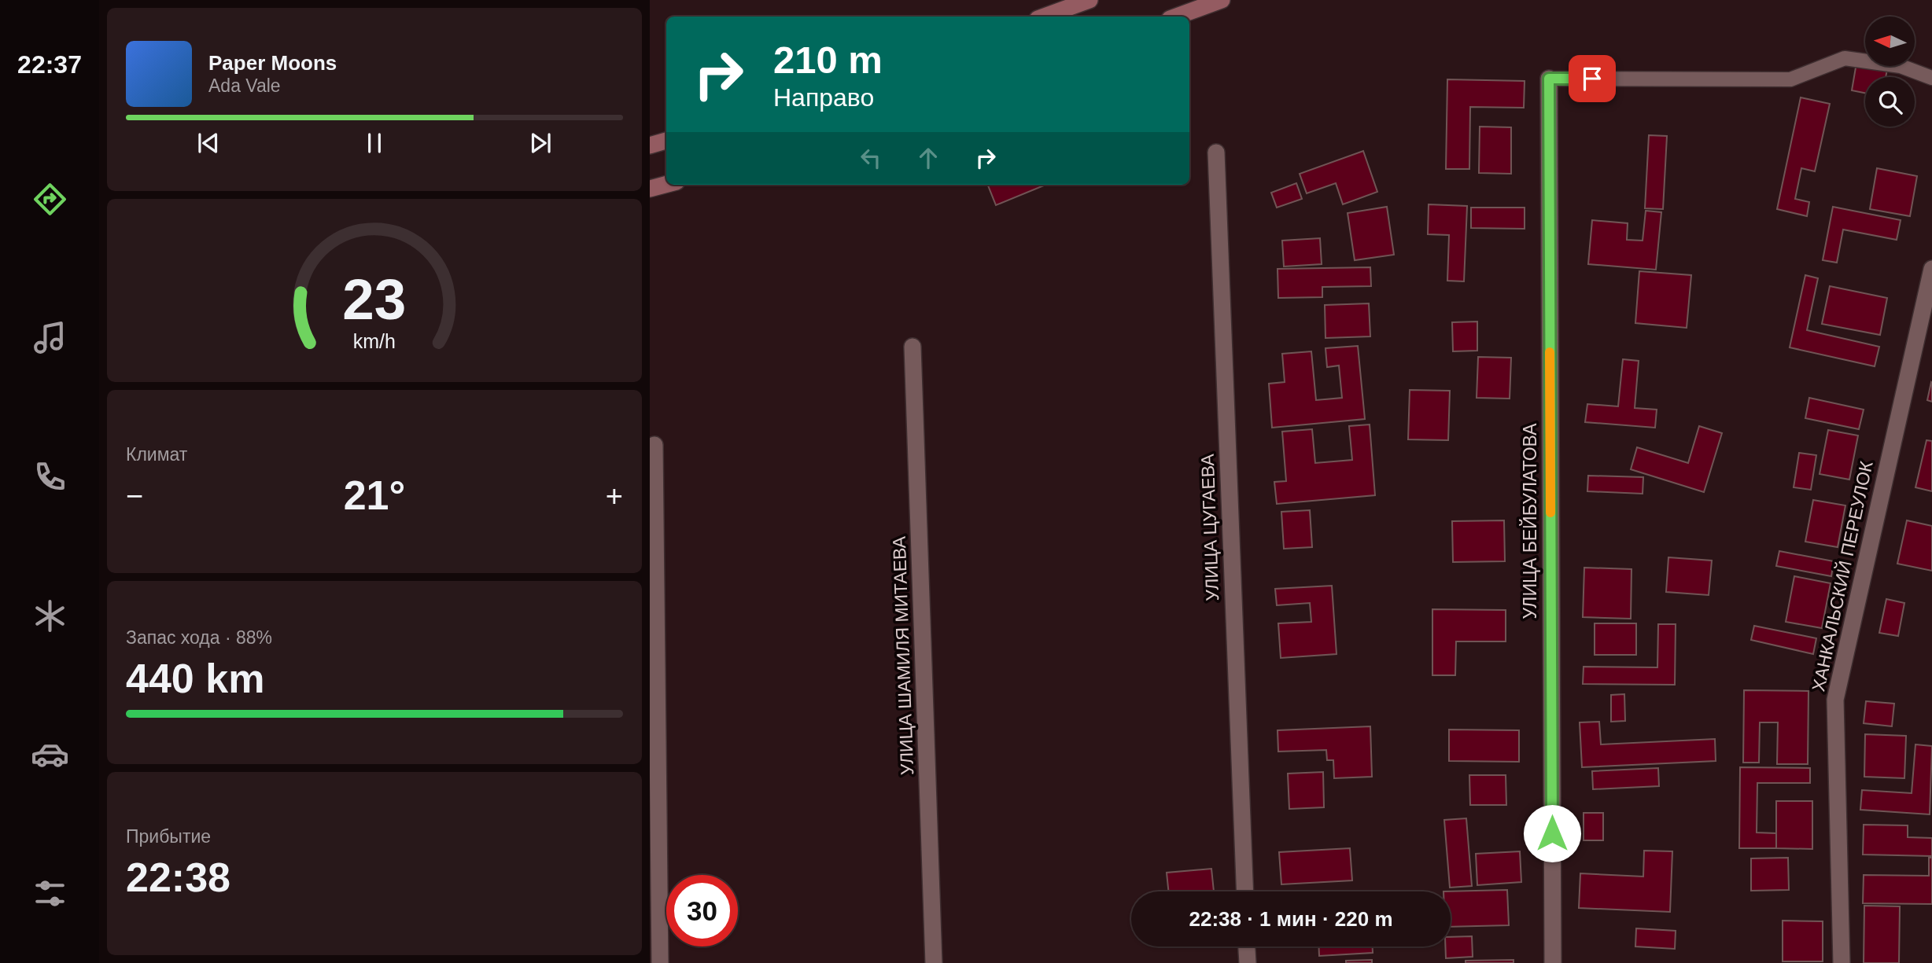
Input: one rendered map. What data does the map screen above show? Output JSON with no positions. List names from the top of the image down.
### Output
{
  "streets": {
    "street": [
      "УЛИЦА БЕЙБУЛАТОВА",
      "УЛИЦА ЦУГАЕВА",
      "ХАНКАЛЬСКИЙ ПЕРЕУЛОК",
      "УЛИЦА ШАМИЛЯ МИТАЕВА"
    ]
  },
  "north": "left",
  "page": {
    "tabs": "22:37",
    "turn": ["210 m", "Направо"],
    "song": ["Paper Moons", "Ada Vale"],
    "tile": [
      "Климат",
      ["Запас хода · 88%", "440 km"],
      ["Прибытие", "22:38"]
    ],
    "heat": ["−", "21°", "+"],
    "limit": "30",
    "trip": "22:38 · 1 мин · 220 m",
    "gauge": ["23", "km/h"]
  }
}
